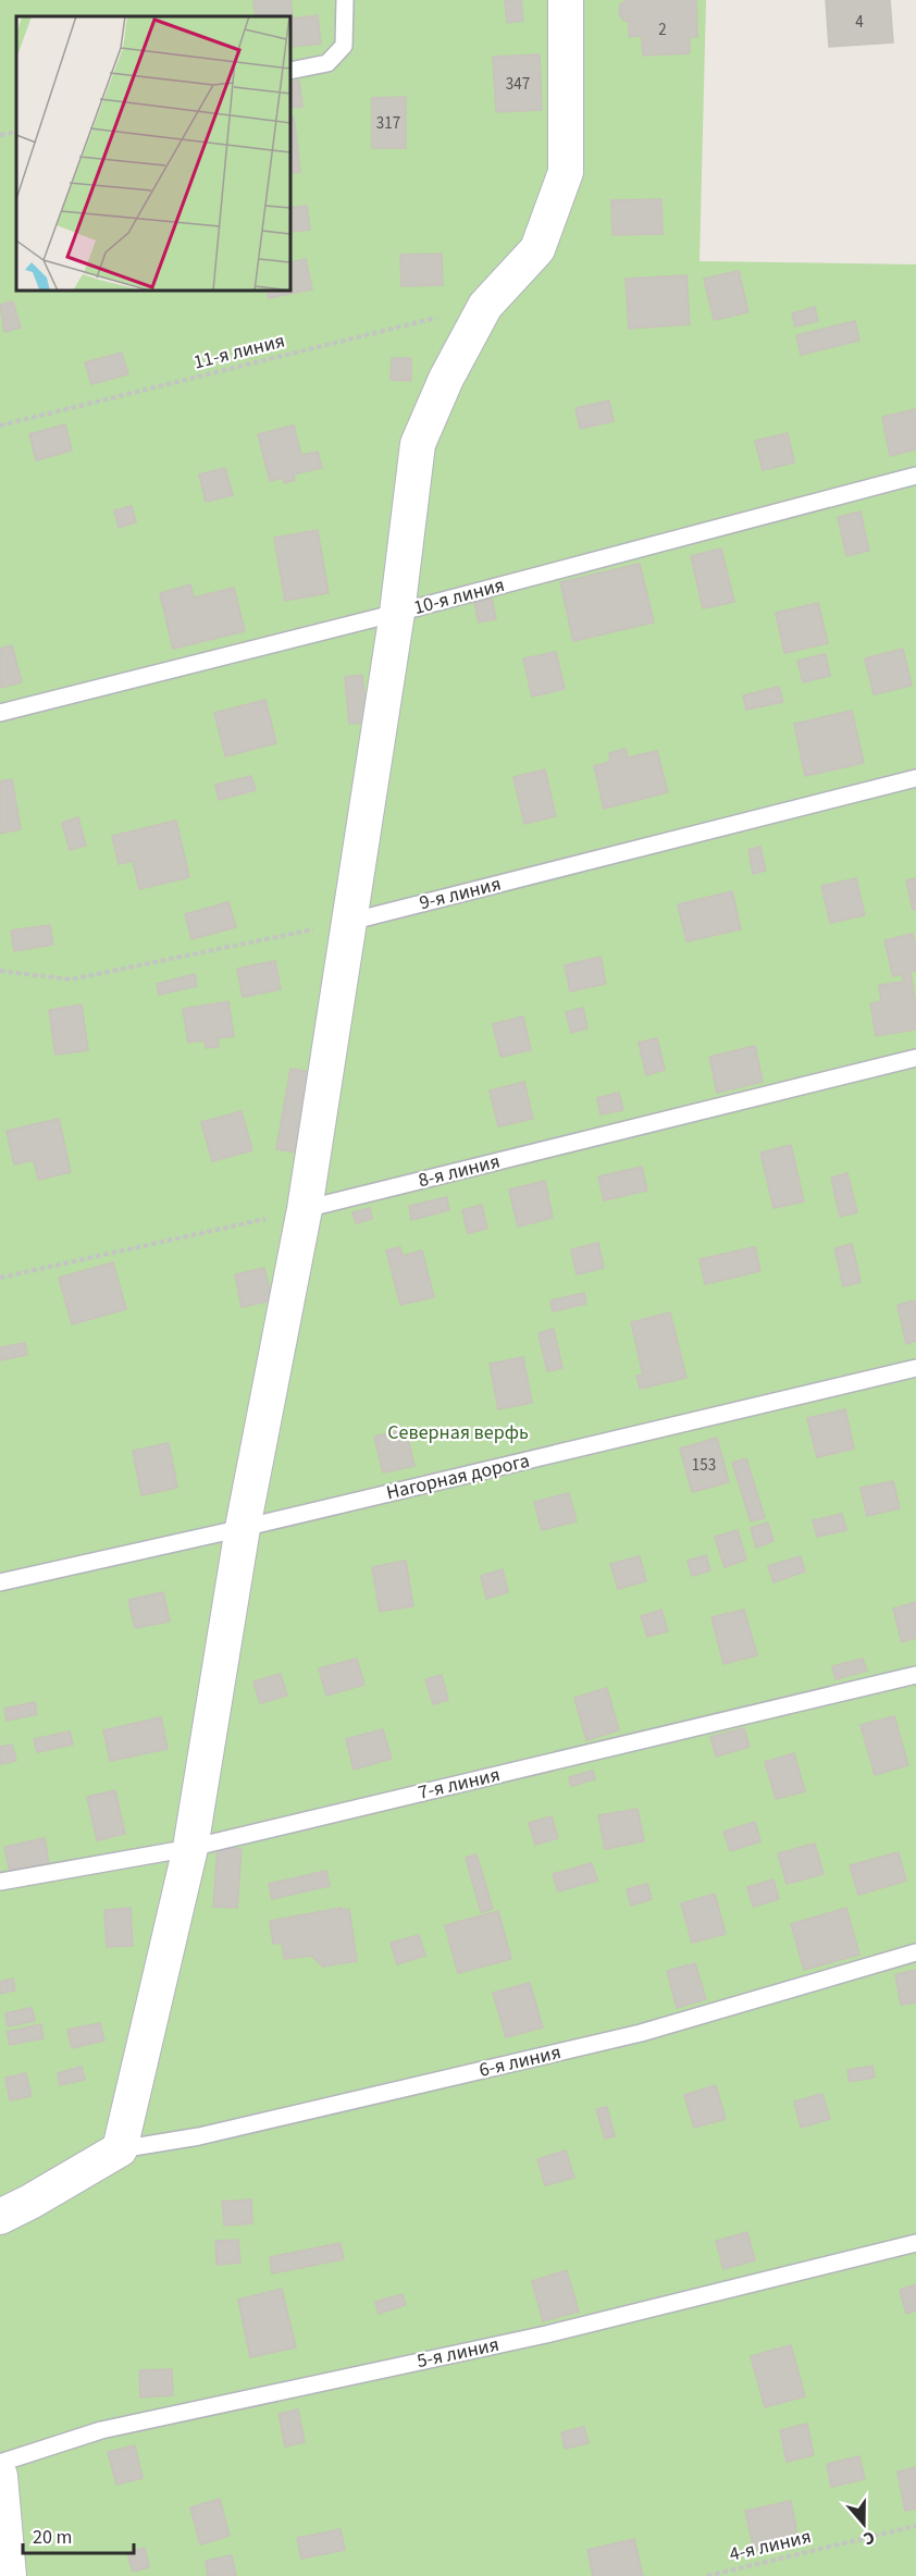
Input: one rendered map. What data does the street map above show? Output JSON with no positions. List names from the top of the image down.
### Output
{
  "streets": {
    "lane": [
      "10-я линия",
      "9-я линия",
      "8-я линия",
      "Нагорная дорога",
      "7-я линия",
      "6-я линия",
      "5-я линия"
    ],
    "path": ["11-я линия", "4-я линия"]
  },
  "parks": ["Северная верфь"],
  "house_numbers": [
    "4",
    "2",
    "347",
    "317",
    "153"
  ],
  "scale_bar": "20 m",
  "north": "bottom"
}
